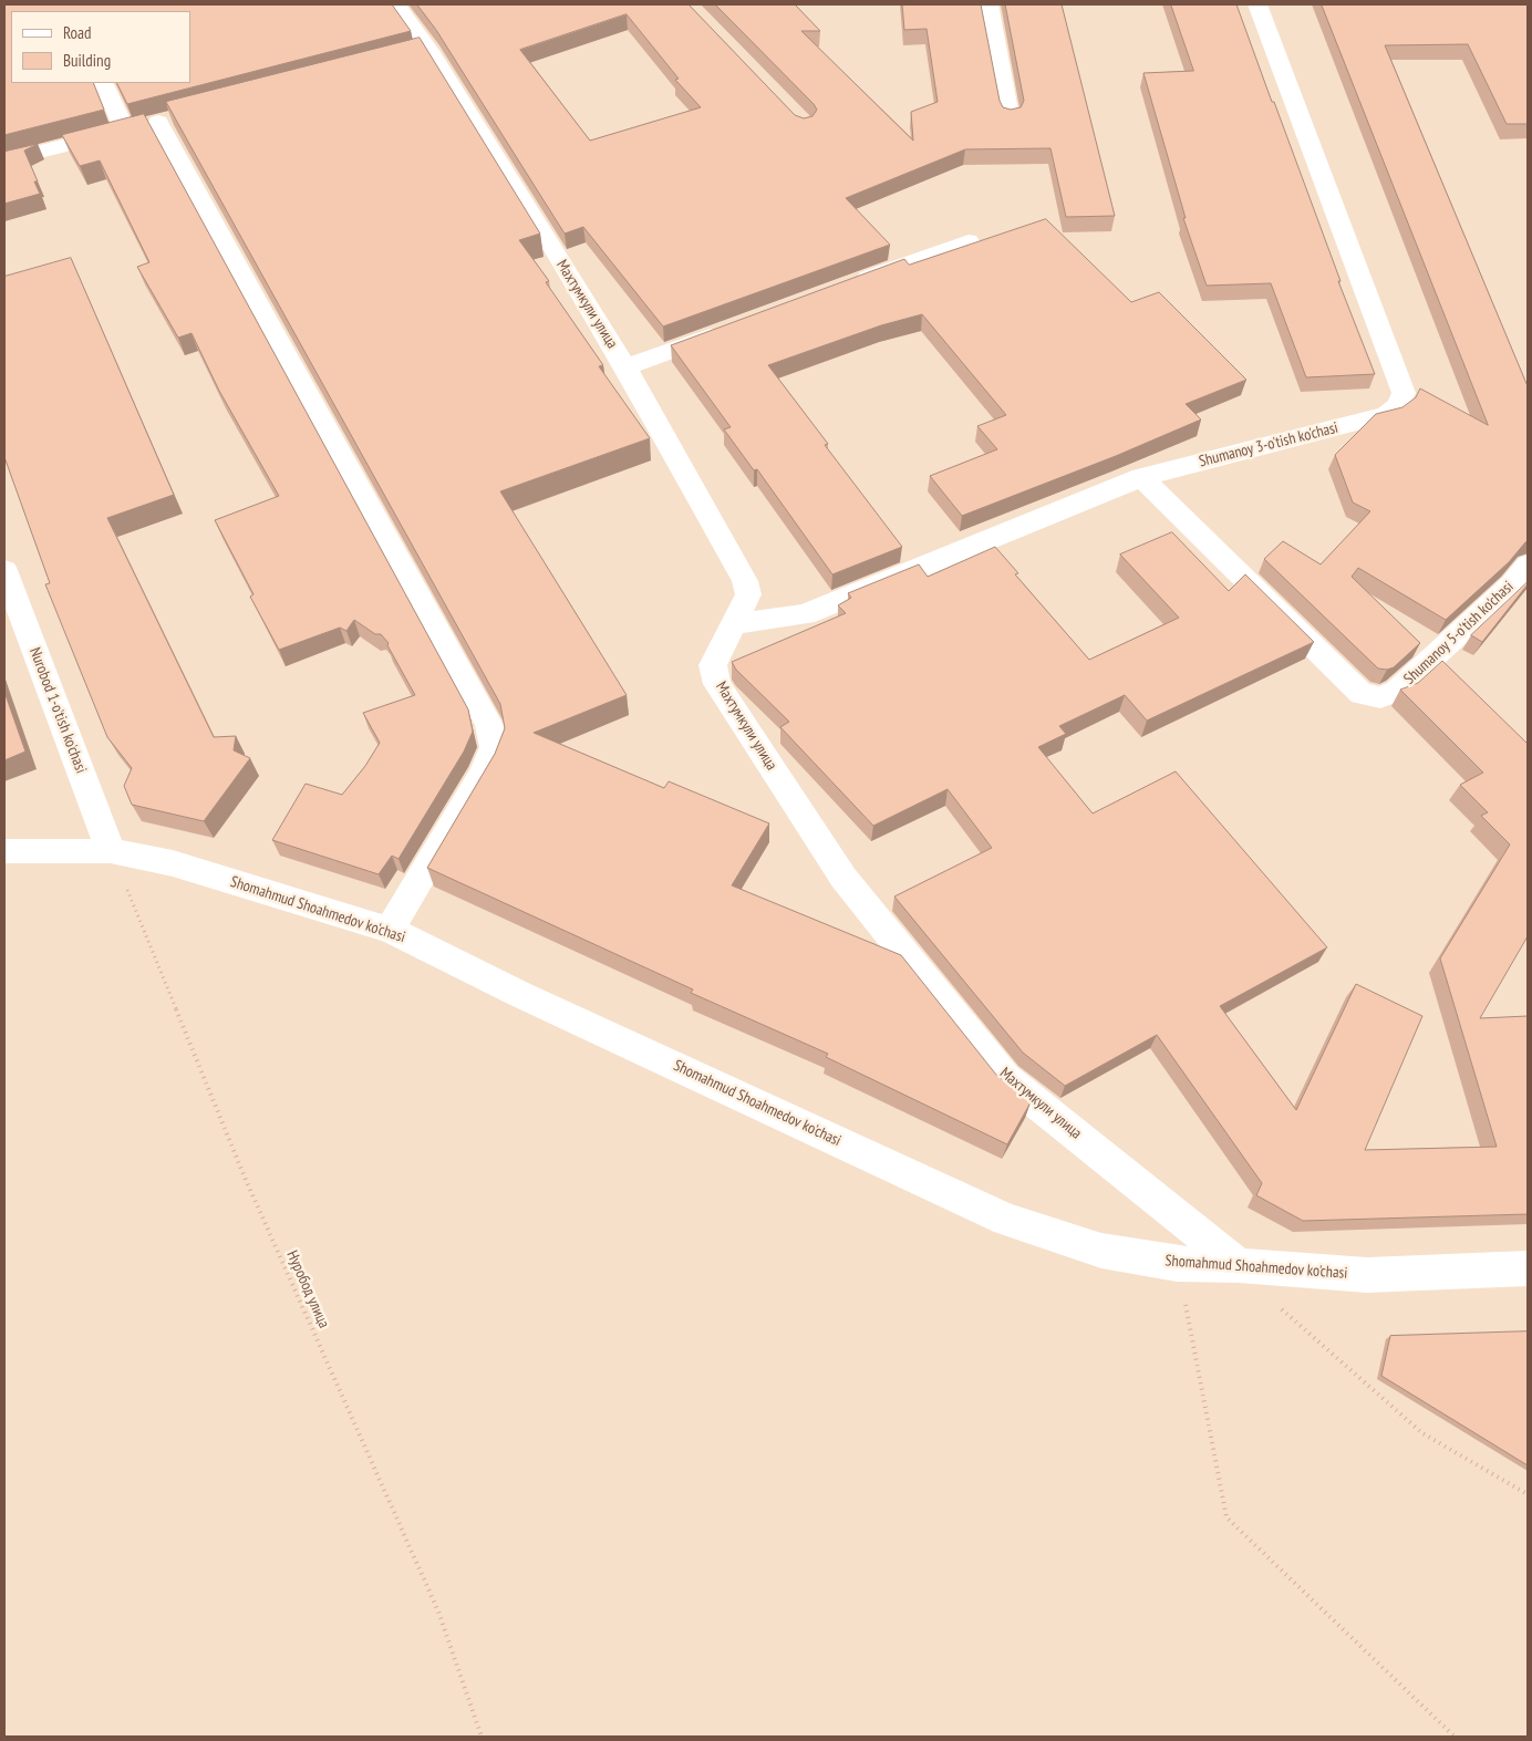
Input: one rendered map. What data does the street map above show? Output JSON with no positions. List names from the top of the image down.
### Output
{
  "streets": {
    "street": [
      "Махтумкули улица",
      "Shumanoy 3-o'tish ko'chasi",
      "Shumanoy 5-o'tish ko'chasi",
      "Nurobod 1-o'tish ko'chasi",
      "Shomahmud Shoahmedov ko'chasi"
    ],
    "path": ["Нуробод улица"]
  },
  "crossings": [
    ["Махтумкули улица", "Shumanoy 3-o'tish ko'chasi"],
    ["Махтумкули улица", "Shomahmud Shoahmedov ko'chasi"],
    ["Shumanoy 3-o'tish ko'chasi", "Shumanoy 5-o'tish ko'chasi"],
    ["Nurobod 1-o'tish ko'chasi", "Shomahmud Shoahmedov ko'chasi"],
    ["Nurobod 1-o'tish ko'chasi", "Нуробод улица"],
    ["Shomahmud Shoahmedov ko'chasi", "Нуробод улица"]
  ],
  "legend": ["Road", "Building"]
}
